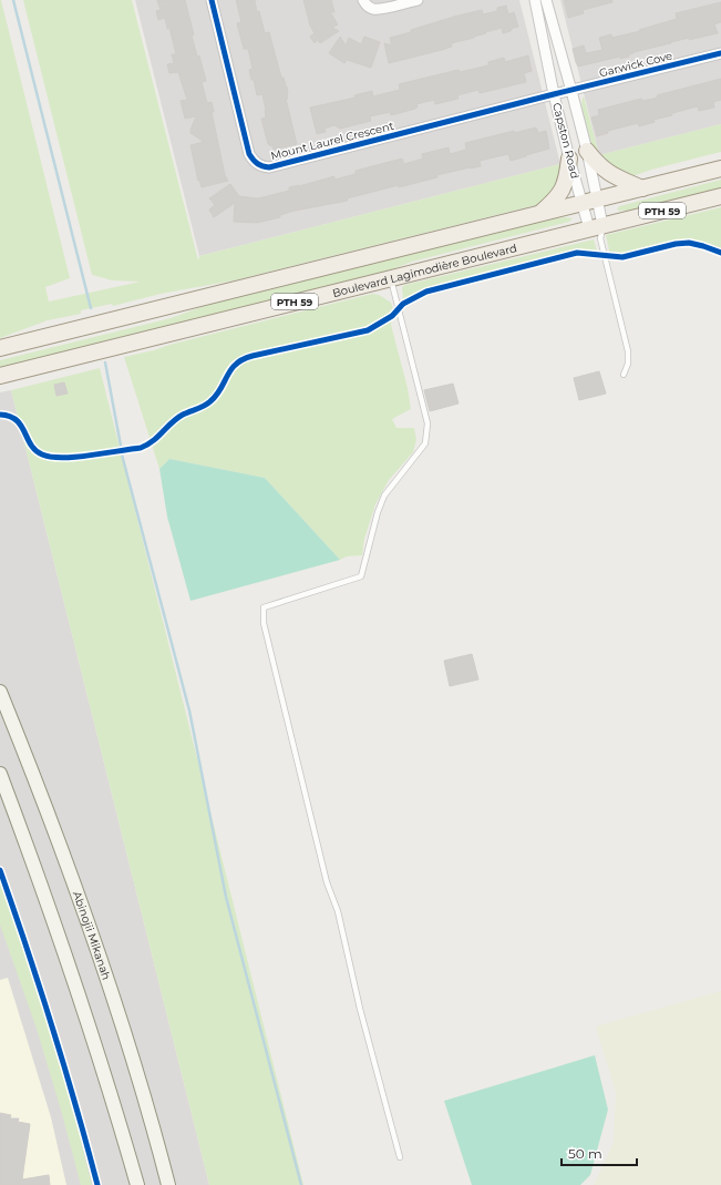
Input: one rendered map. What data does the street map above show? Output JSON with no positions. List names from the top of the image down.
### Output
{
  "streets": {
    "main road": ["PTH 59", "Boulevard Lagimodière Boulevard"],
    "street": [
      "Garwick Cove",
      "Mount Laurel Crescent",
      "Capston Road",
      "Abinojii Mikanah"
    ]
  },
  "crossings": [
    ["Garwick Cove", "Mount Laurel Crescent"],
    ["Garwick Cove", "Capston Road"],
    ["Mount Laurel Crescent", "Capston Road"],
    ["Capston Road", "PTH 59"],
    ["Capston Road", "Boulevard Lagimodière Boulevard"]
  ],
  "scale_bar": "50 m"
}
